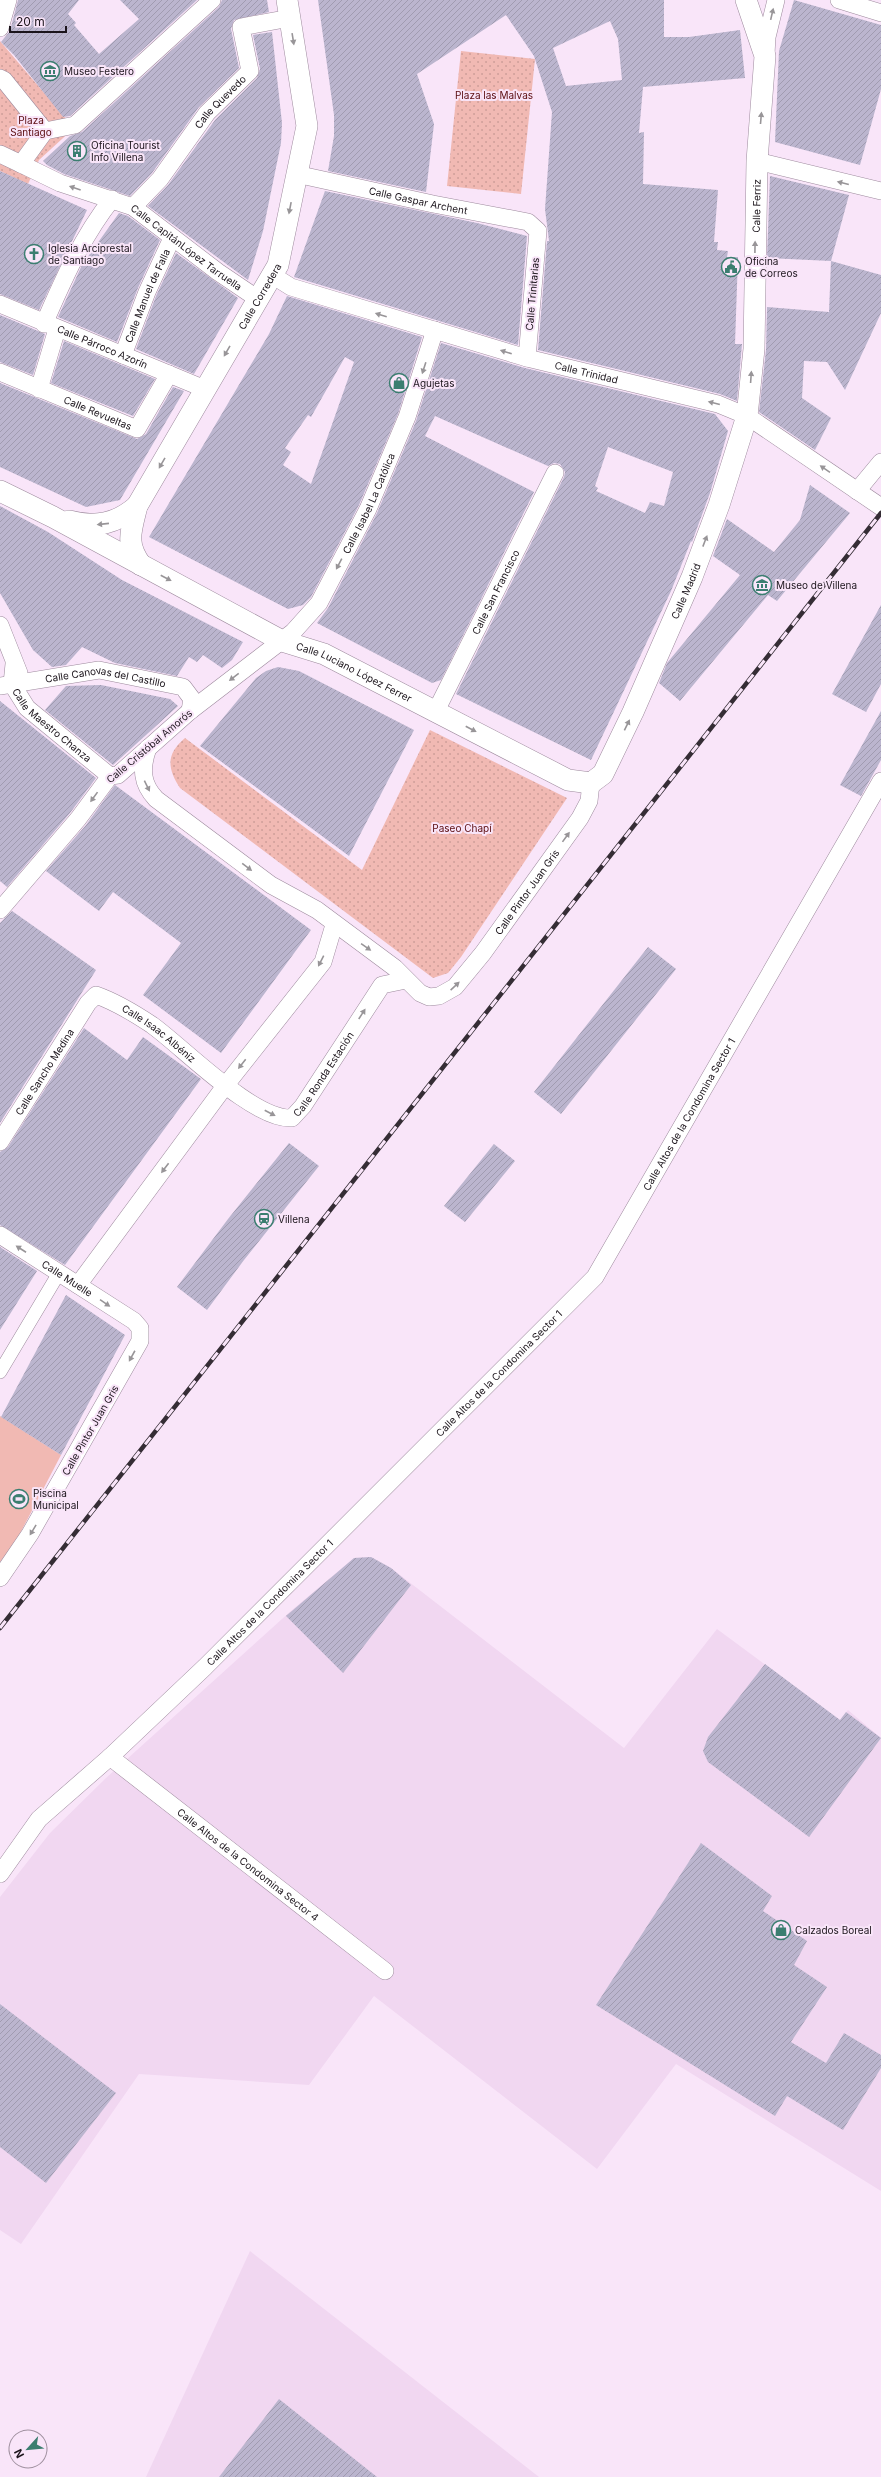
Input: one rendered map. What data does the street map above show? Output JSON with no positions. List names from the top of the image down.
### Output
{
  "streets": {
    "street": [
      "Calle Quevedo",
      "Calle Gaspar Archent",
      "Calle Ferriz",
      "Calle CapitánLópez Tarruella",
      "Calle Trinitarias",
      "Calle Manuel de Falla",
      "Calle Corredera",
      "Calle Párroco Azorín",
      "Calle Trinidad",
      "Calle Revueltas",
      "Calle Isabel La Católica",
      "Calle Madrid",
      "Calle San Francisco",
      "Calle Luciano López Ferrer",
      "Calle Canovas del Castillo",
      "Calle Maestro Chanza",
      "Calle Cristóbal Amorós",
      "Calle Pintor Juan Gris",
      "Calle Isaac Albéniz",
      "Calle Sancho Medina",
      "Calle Ronda Estación",
      "Calle Altos de la Condomina Sector 1",
      "Calle Muelle",
      "Calle Altos de la Condomina Sector 4"
    ]
  },
  "crossings": [
    ["Calle Quevedo", "Calle CapitánLópez Tarruella"],
    ["Calle Quevedo", "Calle Corredera"],
    ["Calle Gaspar Archent", "Calle Trinitarias"],
    ["Calle Gaspar Archent", "Calle Corredera"],
    ["Calle Ferriz", "Calle Trinidad"],
    ["Calle Ferriz", "Calle Madrid"],
    ["Calle CapitánLópez Tarruella", "Calle Manuel de Falla"],
    ["Calle CapitánLópez Tarruella", "Calle Corredera"],
    ["Calle Trinitarias", "Calle Trinidad"],
    ["Calle Manuel de Falla", "Calle Párroco Azorín"],
    ["Calle Corredera", "Calle Párroco Azorín"],
    ["Calle Corredera", "Calle Trinidad"],
    ["Calle Corredera", "Calle Luciano López Ferrer"],
    ["Calle Párroco Azorín", "Calle Revueltas"],
    ["Calle Trinidad", "Calle Isabel La Católica"],
    ["Calle Trinidad", "Calle Madrid"],
    ["Calle Isabel La Católica", "Calle Luciano López Ferrer"],
    ["Calle Isabel La Católica", "Calle Cristóbal Amorós"],
    ["Calle Madrid", "Calle Luciano López Ferrer"],
    ["Calle Madrid", "Calle Pintor Juan Gris"],
    ["Calle San Francisco", "Calle Luciano López Ferrer"],
    ["Calle Luciano López Ferrer", "Calle Pintor Juan Gris"],
    ["Calle Canovas del Castillo", "Calle Maestro Chanza"],
    ["Calle Canovas del Castillo", "Calle Cristóbal Amorós"],
    ["Calle Maestro Chanza", "Calle Cristóbal Amorós"],
    ["Calle Pintor Juan Gris", "Calle Ronda Estación"],
    ["Calle Pintor Juan Gris", "Calle Muelle"],
    ["Calle Isaac Albéniz", "Calle Sancho Medina"],
    ["Calle Isaac Albéniz", "Calle Ronda Estación"],
    ["Calle Altos de la Condomina Sector 1", "Calle Altos de la Condomina Sector 4"]
  ],
  "one_way": [
    "Calle Ferriz",
    "Calle Trinidad",
    "Calle Isabel La Católica",
    "Calle Madrid",
    "Calle Luciano López Ferrer",
    "Calle Cristóbal Amorós",
    "Calle Ronda Estación"
  ],
  "parks": ["Plaza las Malvas", "Plaza Santiago", "Paseo Chapí"],
  "places": {
    "museum": ["Museo Festero", "Museo de Villena"],
    "building": ["Oficina Tourist Info Villena"],
    "church": ["Iglesia Arciprestal de Santiago"],
    "public building": ["Oficina de Correos"],
    "shop": ["Agujetas", "Calzados Boreal"],
    "station": ["Villena"],
    "sports": ["Piscina Municipal"]
  },
  "scale_bar": "20 m",
  "north": "bottom left"
}
